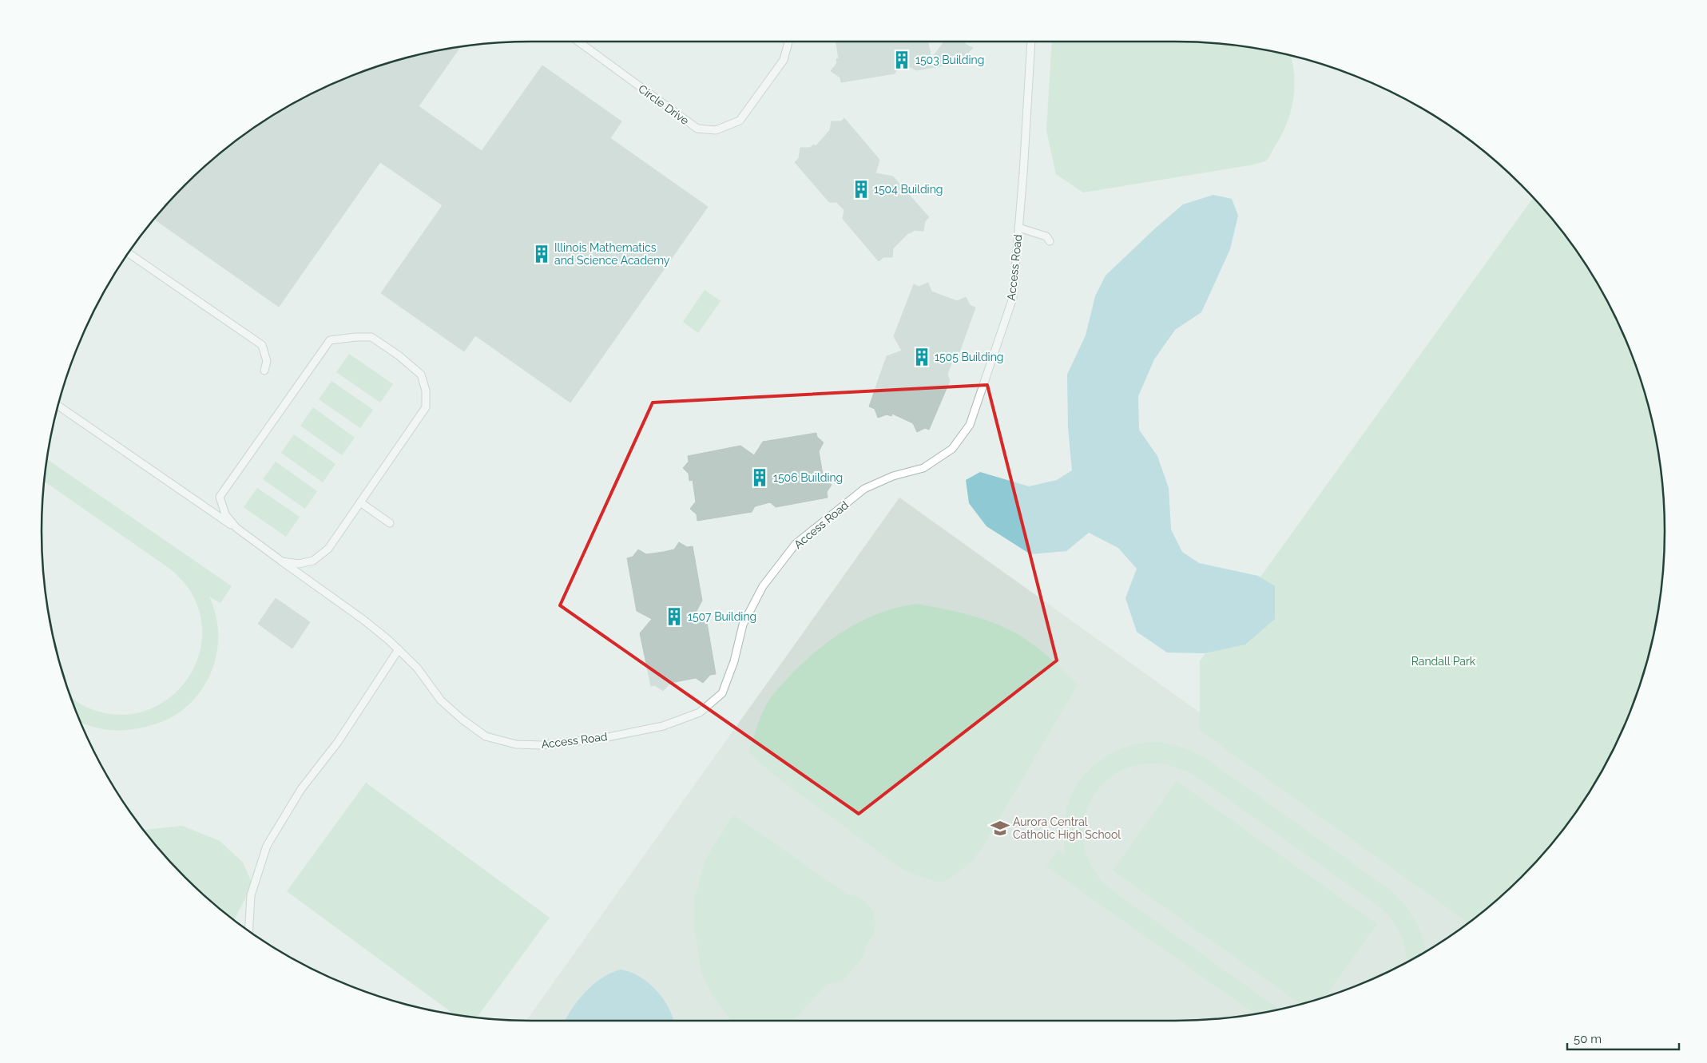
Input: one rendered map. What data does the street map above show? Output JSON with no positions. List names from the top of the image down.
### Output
{
  "streets": {
    "lane": ["Circle Drive", "Access Road"]
  },
  "parks": ["Randall Park"],
  "places": {
    "building": [
      "1503 Building",
      "1504 Building",
      "Illinois Mathematics and Science Academy",
      "1505 Building",
      "1506 Building",
      "1507 Building"
    ],
    "school or university": ["Aurora Central Catholic High School"]
  },
  "scale_bar": "50 m"
}
